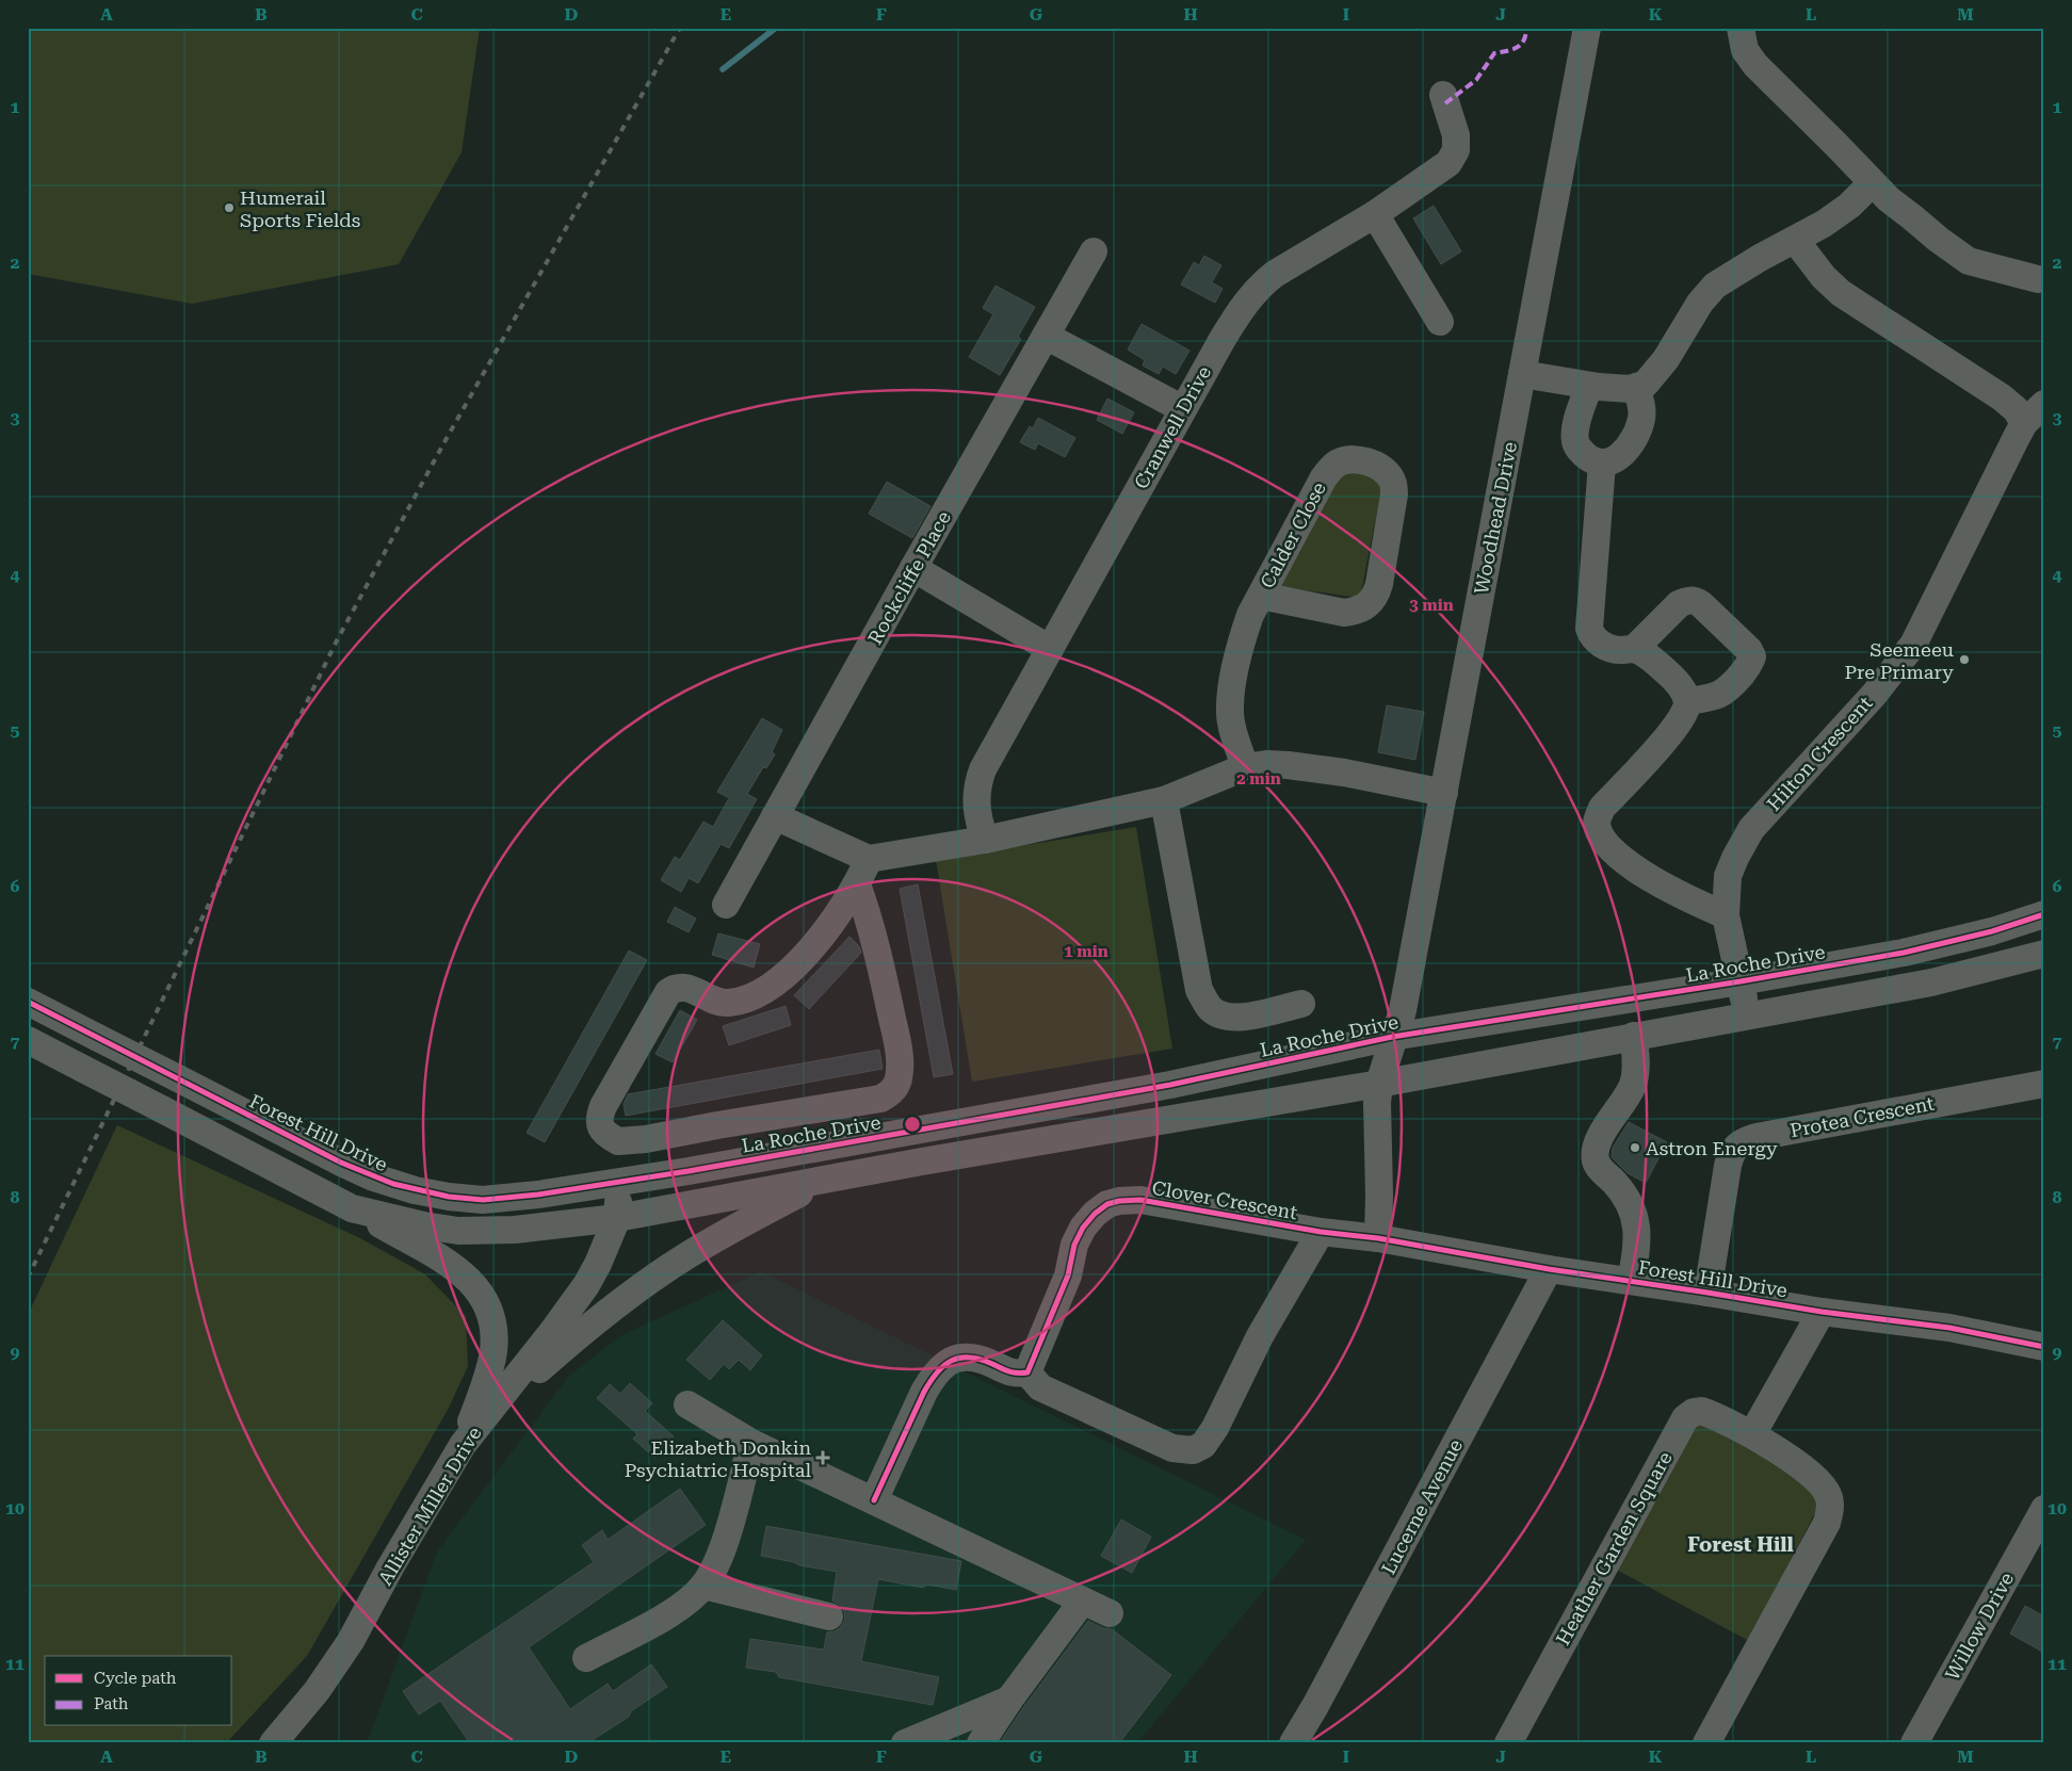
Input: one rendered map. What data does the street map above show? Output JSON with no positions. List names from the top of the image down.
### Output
{
  "streets": {
    "street": [
      "Cranwell Drive",
      "Woodhead Drive",
      "Calder Close",
      "Rockcliffe Place",
      "Hilton Crescent",
      "La Roche Drive",
      "Protea Crescent",
      "Forest Hill Drive",
      "Clover Crescent",
      "Allister Miller Drive",
      "Lucerne Avenue",
      "Heather Garden Square",
      "Willow Drive"
    ]
  },
  "crossings": [
    ["Woodhead Drive", "La Roche Drive"],
    ["Hilton Crescent", "La Roche Drive"],
    ["La Roche Drive", "Forest Hill Drive"],
    ["La Roche Drive", "Allister Miller Drive"],
    ["Protea Crescent", "Forest Hill Drive"],
    ["Forest Hill Drive", "Clover Crescent"],
    ["Forest Hill Drive", "Allister Miller Drive"],
    ["Forest Hill Drive", "Lucerne Avenue"]
  ],
  "districts": ["Forest Hill"],
  "places": {
    "other": ["Humerail Sports Fields", "Seemeeu Pre Primary", "Astron Energy"],
    "health": ["Elizabeth Donkin Psychiatric Hospital"]
  },
  "legend": ["Cycle path", "Path"],
  "grid": {
    "columns": [
      "A",
      "B",
      "C",
      "D",
      "E",
      "F",
      "G",
      "H",
      "I",
      "J",
      "K",
      "L",
      "M"
    ],
    "rows": [
      "1",
      "2",
      "3",
      "4",
      "5",
      "6",
      "7",
      "8",
      "9",
      "10",
      "11"
    ]
  },
  "rings": ["3 min", "2 min", "1 min"]
}
